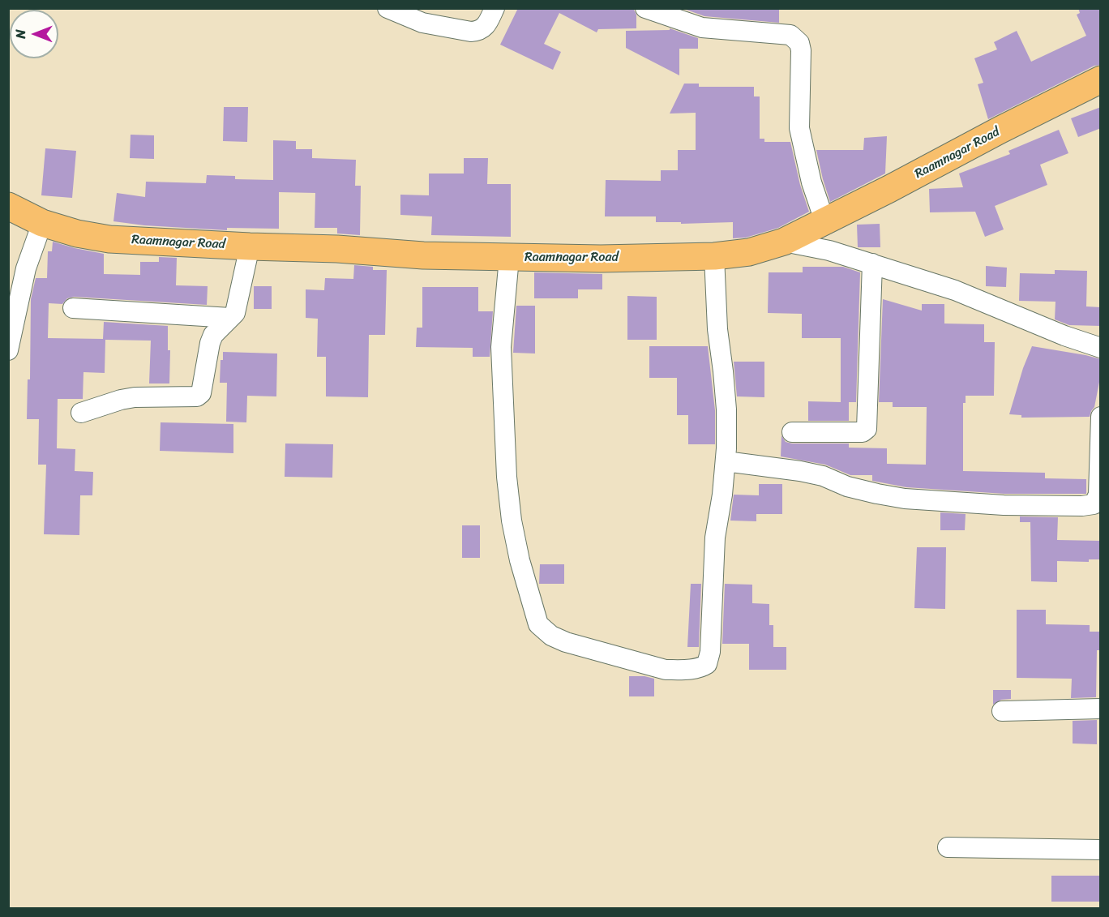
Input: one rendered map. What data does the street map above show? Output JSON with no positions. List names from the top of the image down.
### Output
{
  "streets": {
    "highway": ["Raamnagar Road"]
  },
  "north": "left"
}
